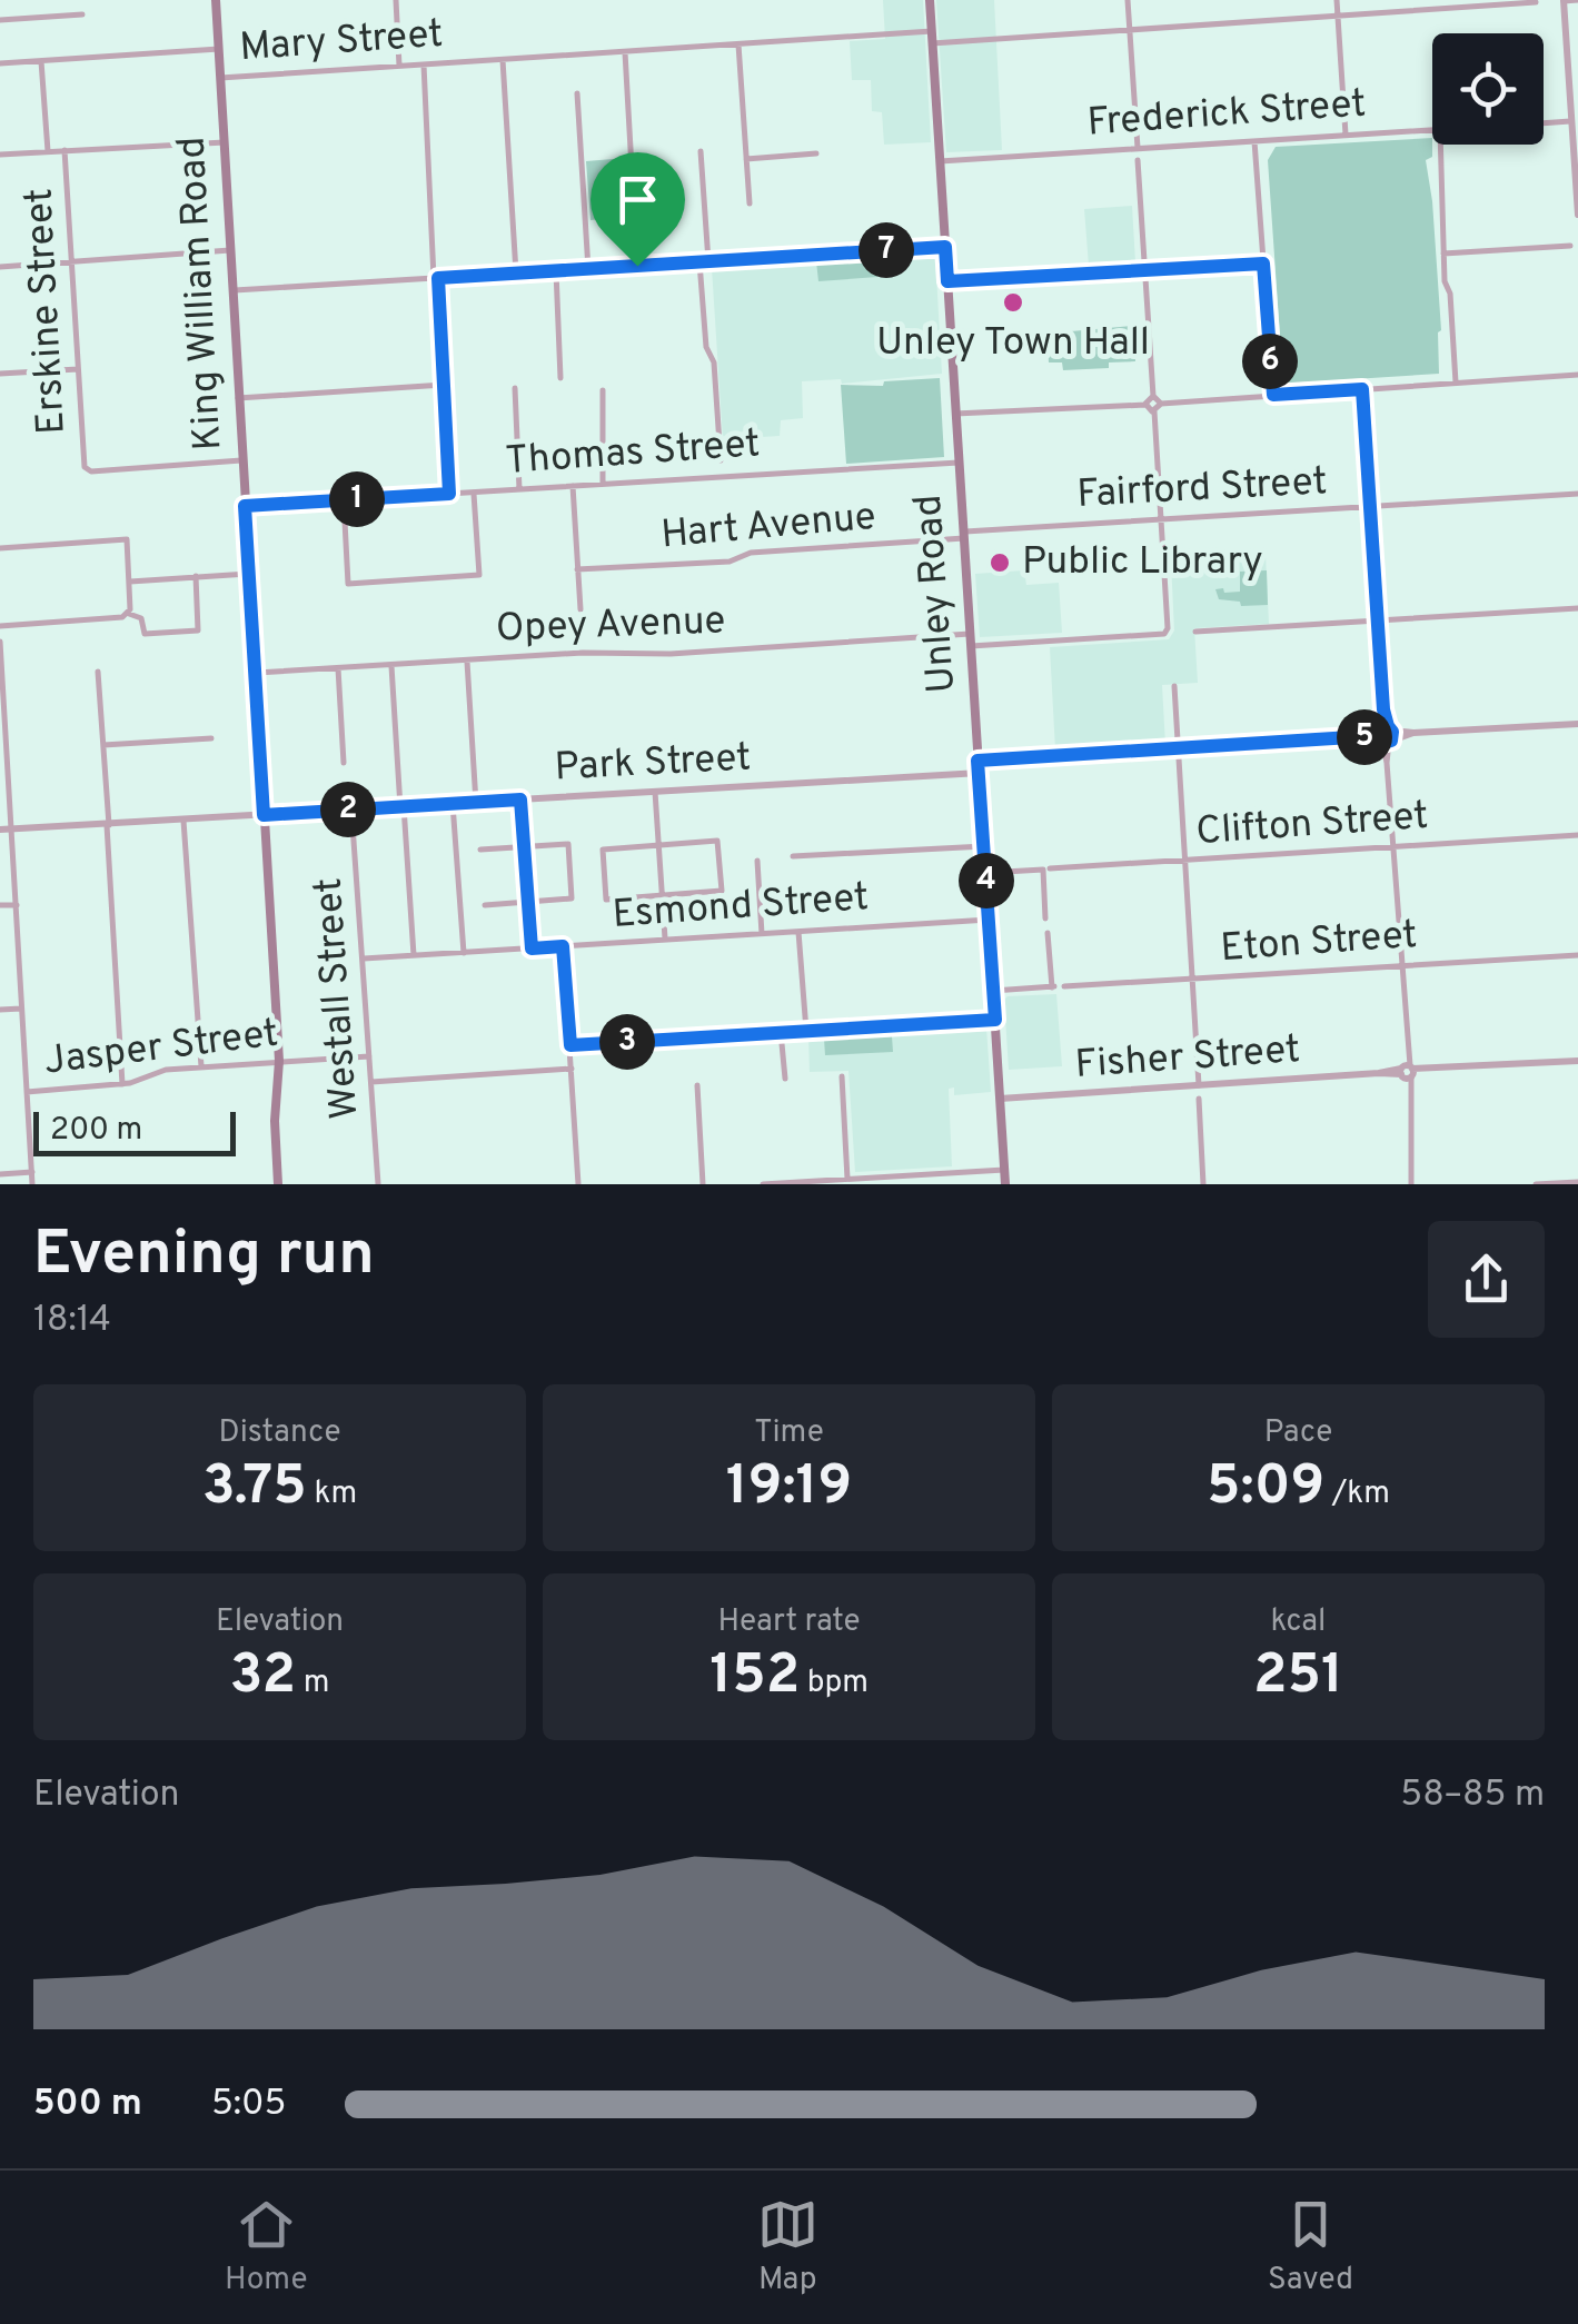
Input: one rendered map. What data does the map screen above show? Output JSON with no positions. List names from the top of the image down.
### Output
{
  "streets": {
    "main road": ["King William Road", "Unley Road"],
    "street": [
      "Mary Street",
      "Frederick Street",
      "Erskine Street",
      "Thomas Street",
      "Fairford Street",
      "Hart Avenue",
      "Opey Avenue",
      "Park Street",
      "Clifton Street",
      "Esmond Street",
      "Eton Street",
      "Westall Street",
      "Jasper Street",
      "Fisher Street"
    ]
  },
  "crossings": [
    ["Mary Street", "King William Road"],
    ["Mary Street", "Unley Road"],
    ["Frederick Street", "Unley Road"],
    ["King William Road", "Erskine Street"],
    ["King William Road", "Thomas Street"],
    ["King William Road", "Opey Avenue"],
    ["King William Road", "Park Street"],
    ["King William Road", "Jasper Street"],
    ["Thomas Street", "Unley Road"],
    ["Fairford Street", "Hart Avenue"],
    ["Fairford Street", "Unley Road"],
    ["Hart Avenue", "Unley Road"],
    ["Unley Road", "Opey Avenue"],
    ["Unley Road", "Park Street"],
    ["Unley Road", "Clifton Street"],
    ["Unley Road", "Esmond Street"],
    ["Unley Road", "Fisher Street"],
    ["Park Street", "Westall Street"],
    ["Esmond Street", "Westall Street"],
    ["Westall Street", "Jasper Street"]
  ],
  "places": ["Unley Town Hall", "Public Library"],
  "scale_bar": "200 m",
  "page": {
    "pins": [
      "7",
      "6",
      "1",
      "5",
      "2",
      "4",
      "3"
    ],
    "scale": "200 m",
    "heading": ["Evening run", "18:14"],
    "stats": [
      ["Distance", "3.75 km"],
      ["Time", "19:19"],
      ["Pace", "5:09 /km"],
      ["Elevation", "32 m"],
      ["Heart rate", "152 bpm"],
      ["kcal", "251"]
    ],
    "chart": ["Elevation", "58–85 m"],
    "list": [
      {
        "name": "500 m",
        "note": "5:05"
      }
    ],
    "tabs": ["Home", "Map", "Saved"]
  }
}
